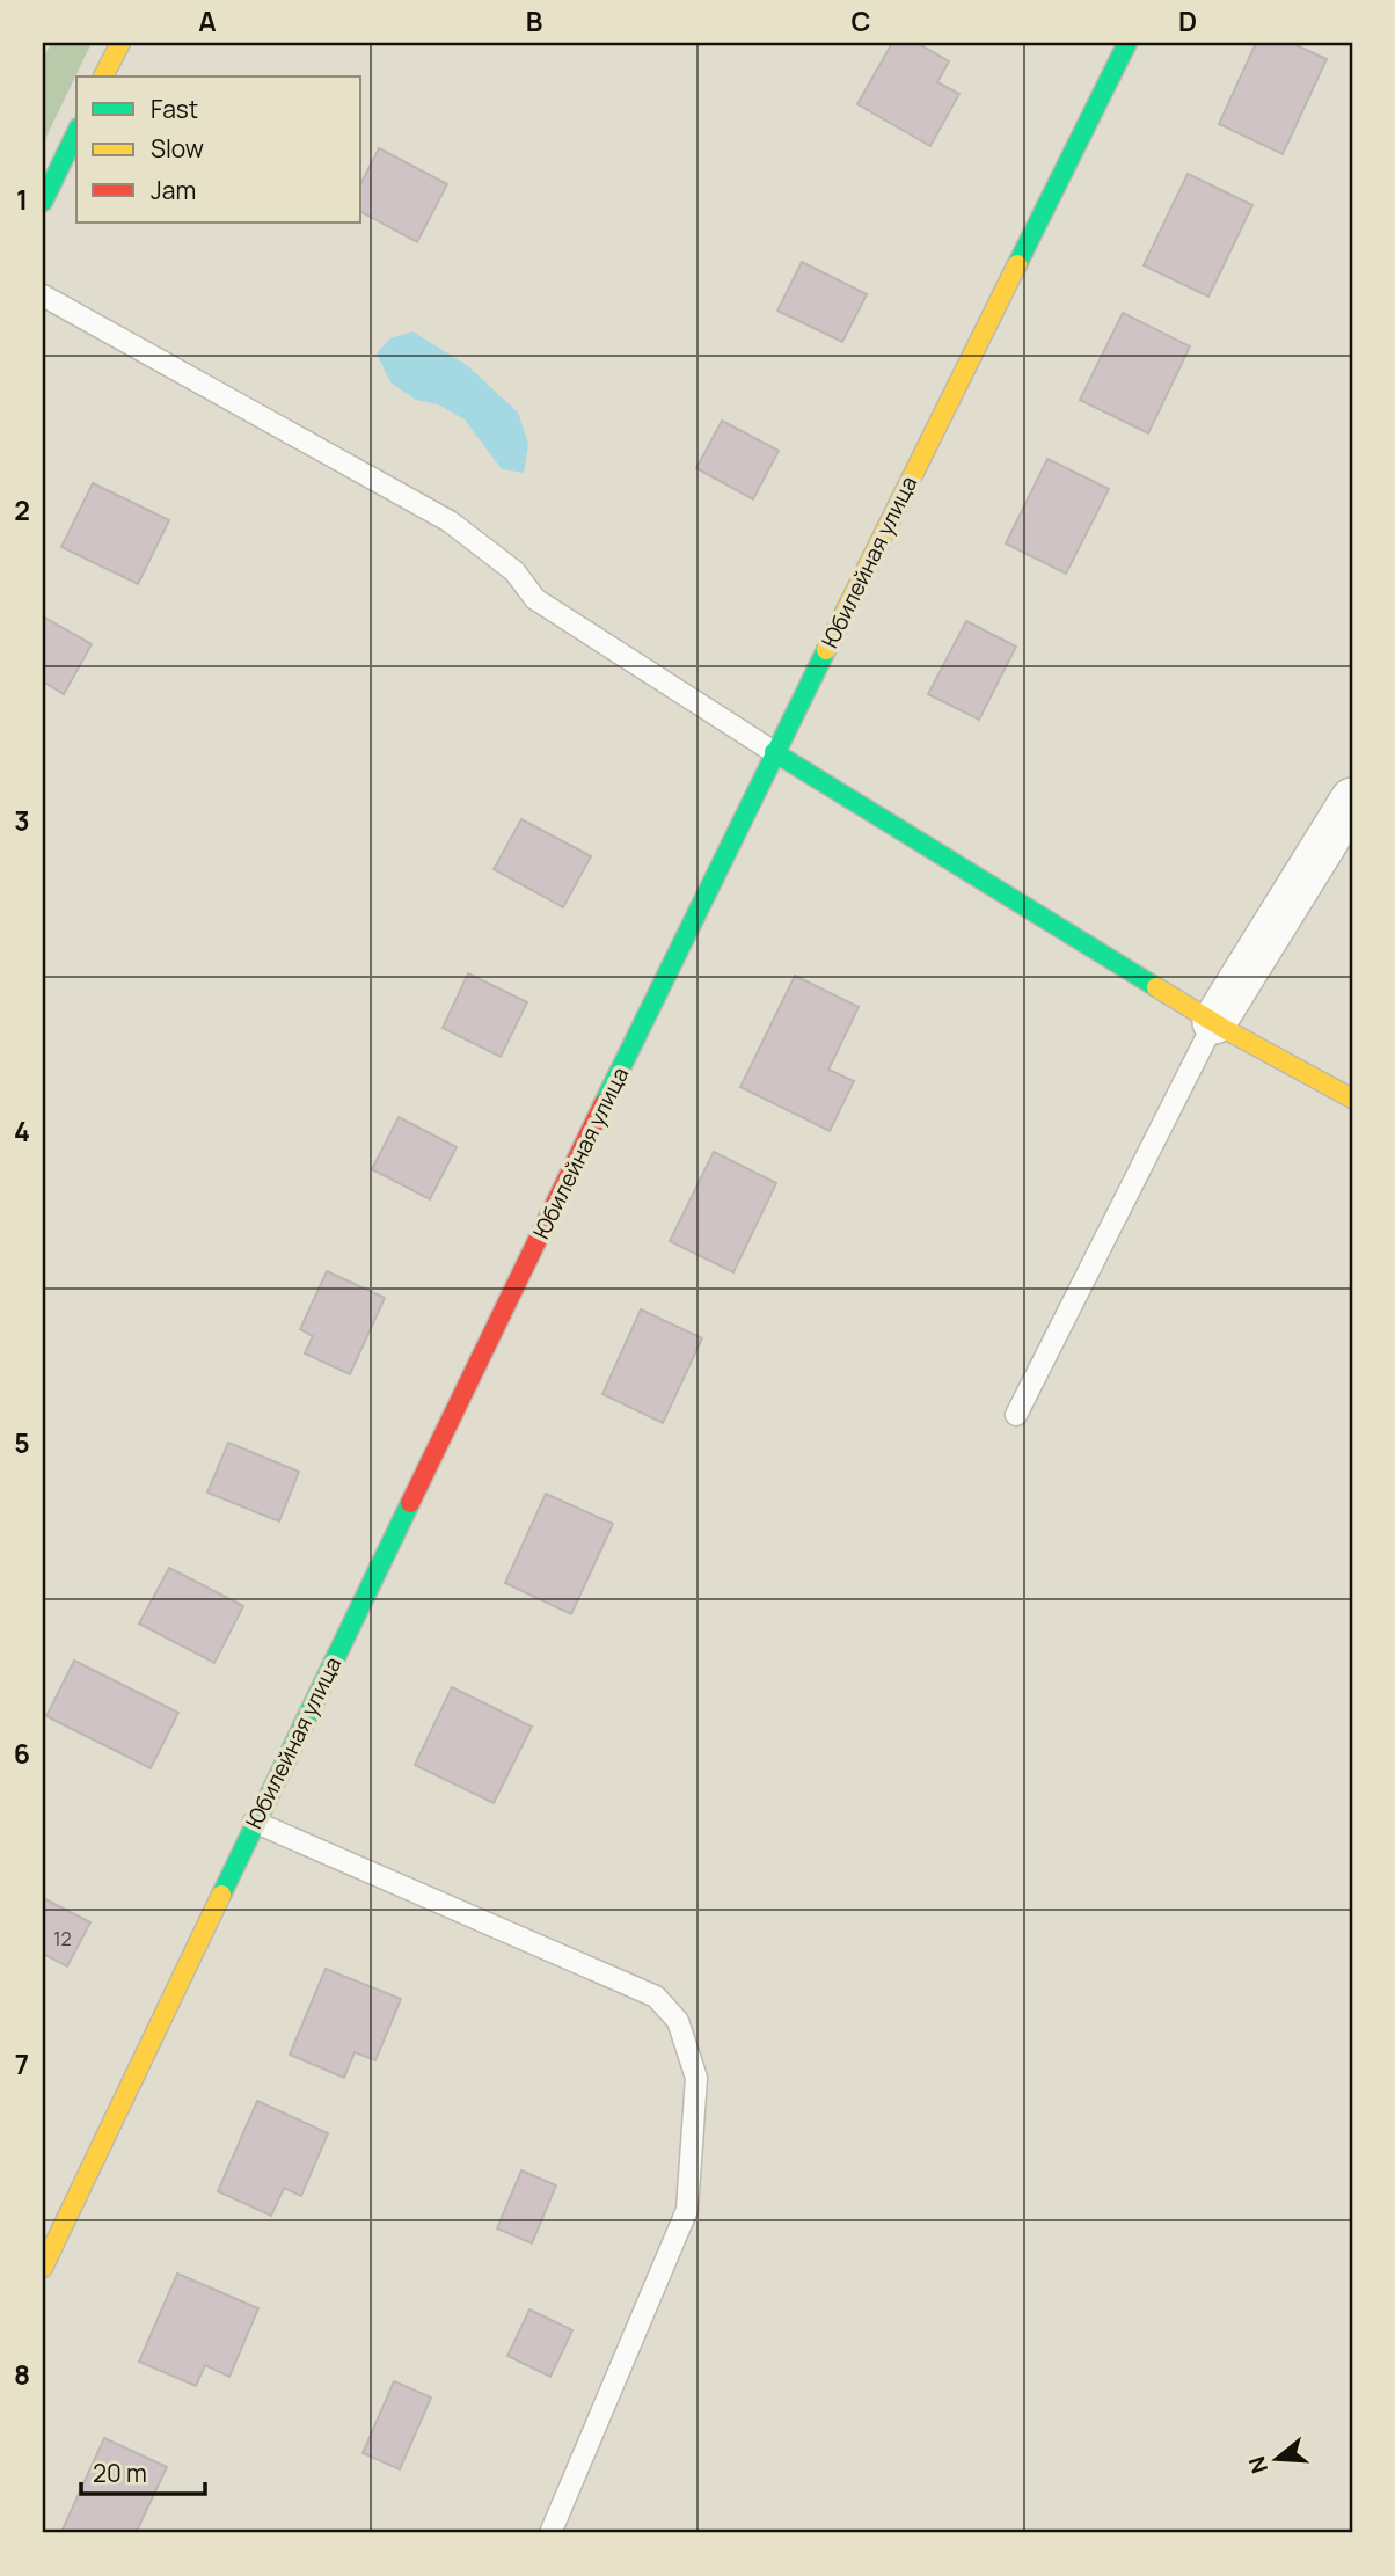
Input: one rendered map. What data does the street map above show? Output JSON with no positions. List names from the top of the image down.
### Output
{
  "streets": {
    "main road": ["Юбилейная улица"]
  },
  "house_numbers": ["12"],
  "legend": ["Fast", "Slow", "Jam"],
  "scale_bar": "20 m",
  "north": "left",
  "grid": {
    "columns": [
      "A",
      "B",
      "C",
      "D"
    ],
    "rows": [
      "1",
      "2",
      "3",
      "4",
      "5",
      "6",
      "7",
      "8"
    ]
  }
}
